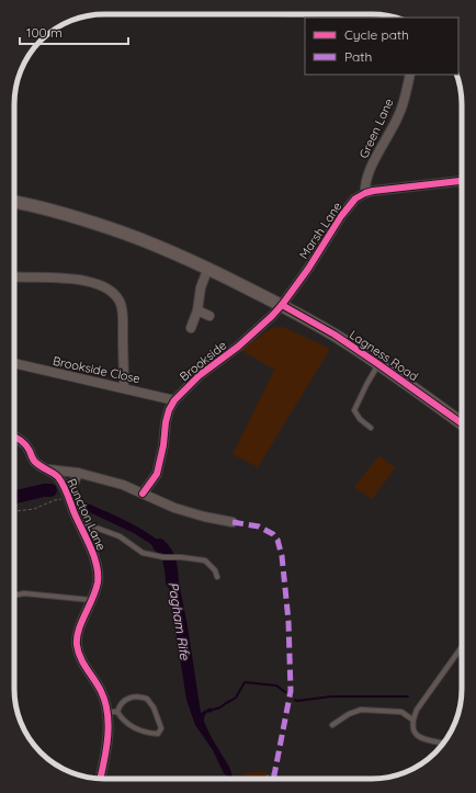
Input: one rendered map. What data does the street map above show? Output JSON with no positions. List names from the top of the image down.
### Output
{
  "streets": {
    "main road": ["Lagness Road"],
    "street": [
      "Green Lane",
      "Marsh Lane",
      "Brookside",
      "Brookside Close",
      "Runcton Lane"
    ]
  },
  "crossings": [
    ["Green Lane", "Marsh Lane"],
    ["Marsh Lane", "Lagness Road"],
    ["Marsh Lane", "Brookside"],
    ["Lagness Road", "Brookside"],
    ["Brookside", "Brookside Close"]
  ],
  "water": ["Pagham Rife"],
  "legend": ["Cycle path", "Path"],
  "scale_bar": "100 m"
}
